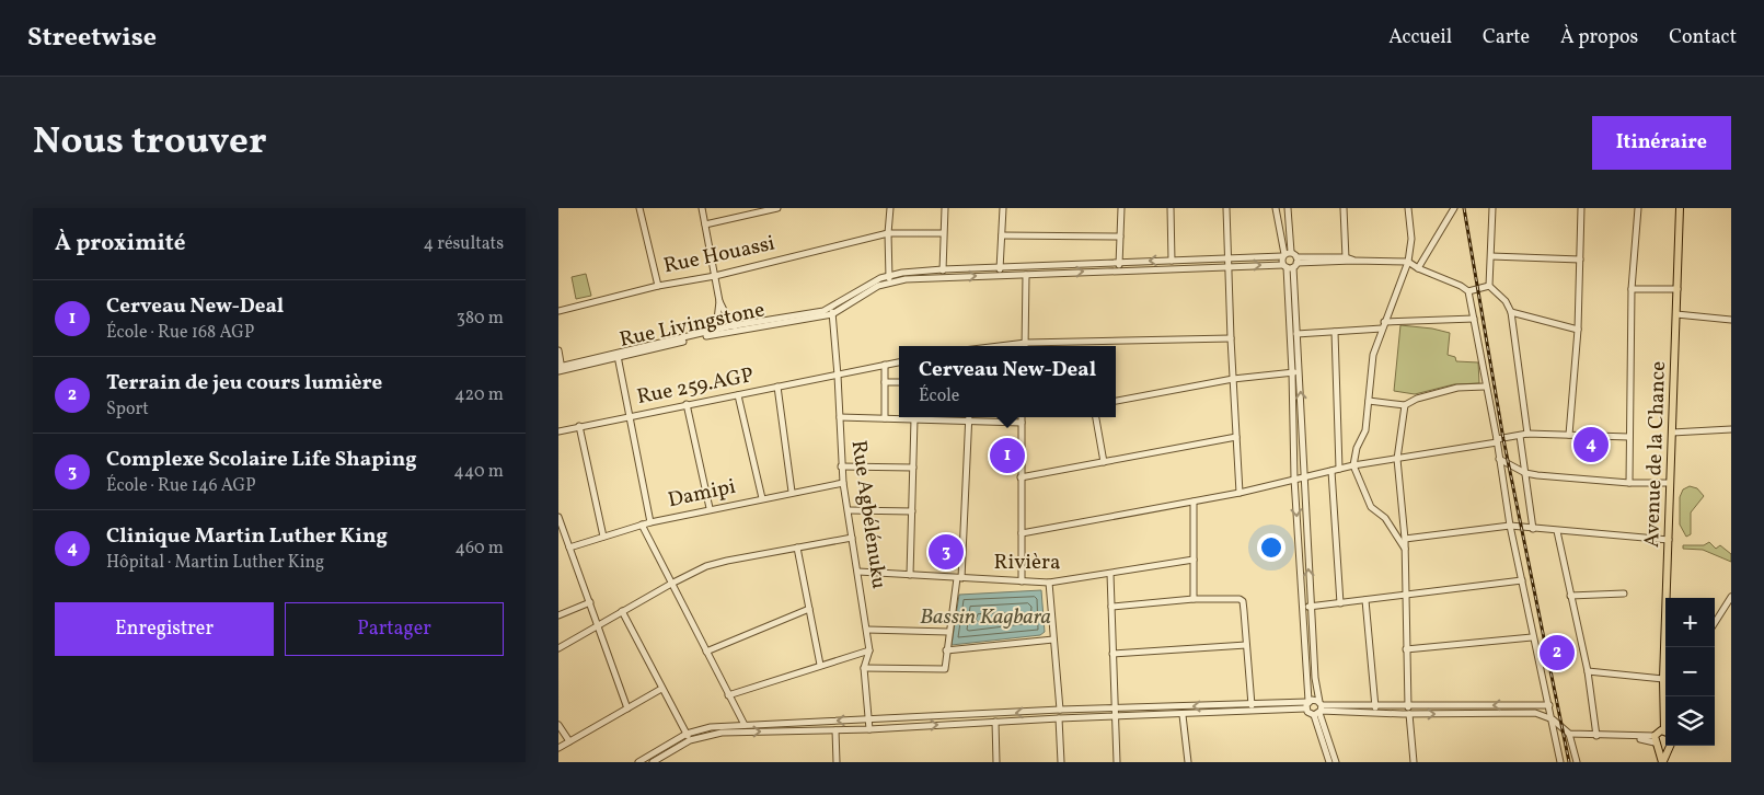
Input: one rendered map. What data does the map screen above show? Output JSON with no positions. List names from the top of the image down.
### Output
{
  "streets": {
    "main road": ["Avenue de la Chance"],
    "street": [
      "Rue Houassi",
      "Rue Livingstone",
      "Rue 259.AGP",
      "Damipi",
      "Rue Agbélénuku",
      "Rivièra"
    ]
  },
  "crossings": [
    ["Rue Livingstone", "Rue Agbélénuku"],
    ["Rue 259.AGP", "Rue Agbélénuku"],
    ["Damipi", "Rue Agbélénuku"],
    ["Rue Agbélénuku", "Rivièra"]
  ],
  "water": ["Bassin Kagbara"],
  "page": {
    "header": "Streetwise",
    "nav": [
      "Accueil",
      "Carte",
      "À propos",
      "Contact"
    ],
    "title": "Nous trouver",
    "buttons": [
      "Itinéraire",
      ["Enregistrer", "Partager"]
    ],
    "heading": ["À proximité", "4 résultats"],
    "list": [
      {
        "mark": "1",
        "name": "Cerveau New-Deal",
        "note": "École · Rue 168 AGP",
        "value": "380 m"
      },
      {
        "mark": "2",
        "name": "Terrain de jeu cours lumière",
        "note": "Sport",
        "value": "420 m"
      },
      {
        "mark": "3",
        "name": "Complexe Scolaire Life Shaping",
        "note": "École · Rue 146 AGP",
        "value": "440 m"
      },
      {
        "mark": "4",
        "name": "Clinique Martin Luther King",
        "note": "Hôpital · Martin Luther King",
        "value": "460 m"
      }
    ],
    "popup": ["Cerveau New-Deal", "École"],
    "pins": [
      "4",
      "1",
      "3",
      "2"
    ],
    "map_buttons": ["+", "−"]
  }
}
